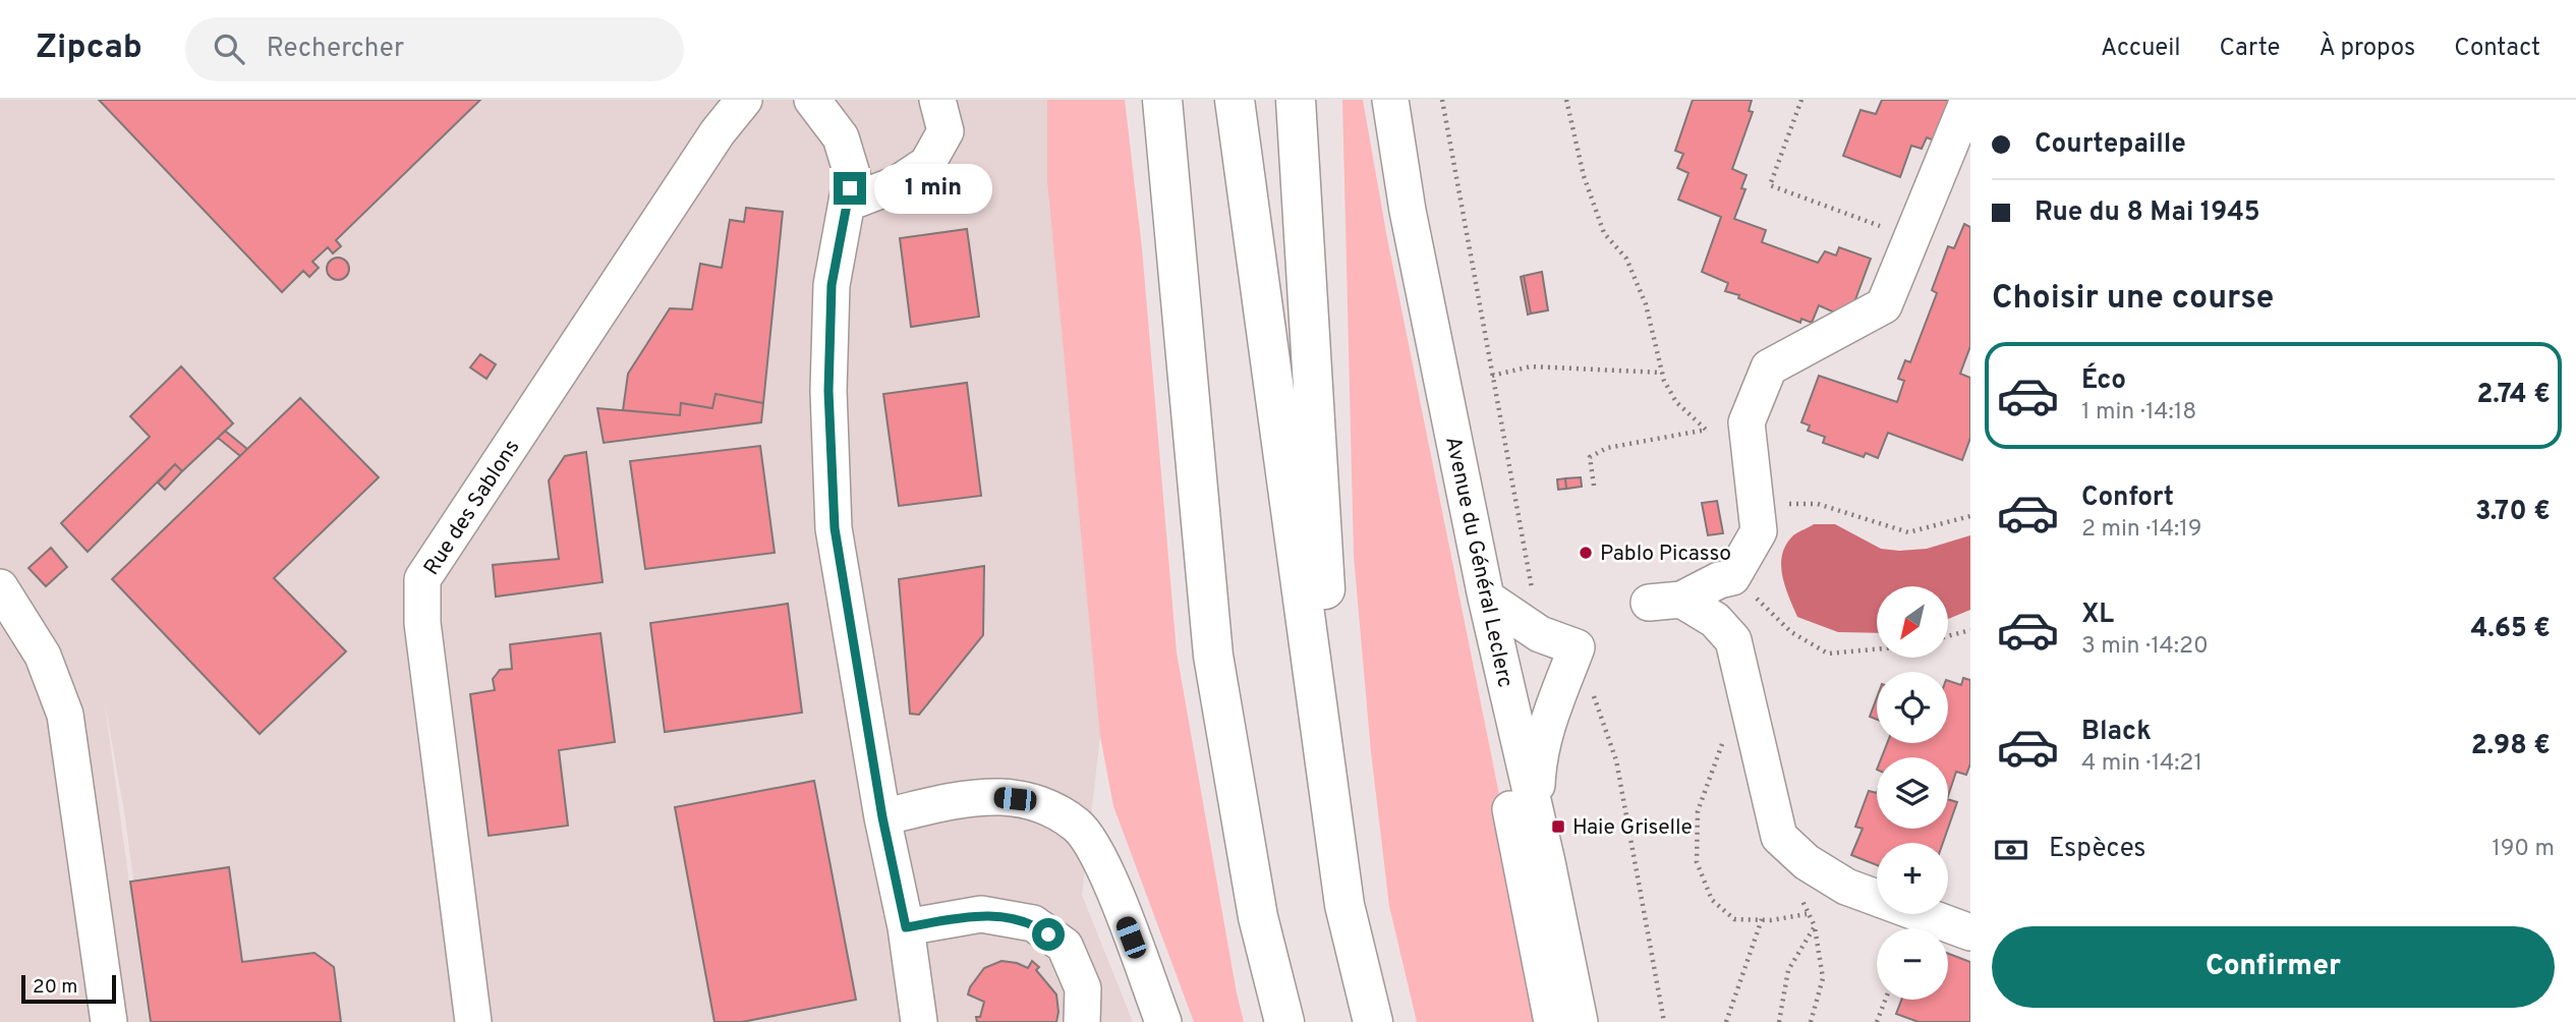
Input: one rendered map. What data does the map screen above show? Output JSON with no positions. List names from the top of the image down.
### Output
{
  "streets": {
    "street": ["Rue des Sablons", "Avenue du Général Leclerc"]
  },
  "places": {
    "other": ["Pablo Picasso"],
    "transit": ["Haie Griselle"]
  },
  "scale_bar": "20 m",
  "north": "bottom left",
  "page": {
    "header": "Zipcab",
    "search": "Rechercher",
    "nav": [
      "Accueil",
      "Carte",
      "À propos",
      "Contact"
    ],
    "banner": ["Courtepaille", "Rue du 8 Mai 1945"],
    "bubble": "1 min",
    "heading": "Choisir une course",
    "list": [
      {
        "name": "Éco",
        "note": "1 min · 14:18",
        "value": "2.74 €"
      },
      {
        "name": "Confort",
        "note": "2 min · 14:19",
        "value": "3.70 €"
      },
      {
        "name": "XL",
        "note": "3 min · 14:20",
        "value": "4.65 €"
      },
      {
        "name": "Black",
        "note": "4 min · 14:21",
        "value": "2.98 €"
      }
    ],
    "map_buttons": ["+", "−"],
    "pay": ["Espèces", "190 m"],
    "buttons": "Confirmer",
    "scale": "20 m"
  }
}
